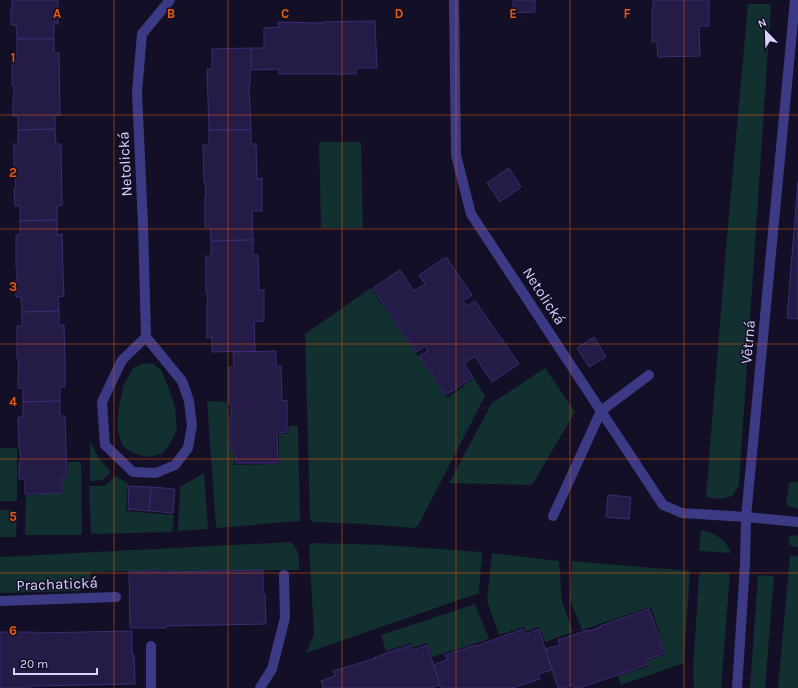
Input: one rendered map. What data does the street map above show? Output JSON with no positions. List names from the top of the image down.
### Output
{
  "streets": {
    "street": ["Netolická", "Větrná", "Prachatická"]
  },
  "crossings": [
    ["Netolická", "Větrná"]
  ],
  "scale_bar": "20 m",
  "north": "top left",
  "grid": {
    "columns": [
      "A",
      "B",
      "C",
      "D",
      "E",
      "F"
    ],
    "rows": [
      "1",
      "2",
      "3",
      "4",
      "5",
      "6"
    ]
  }
}
